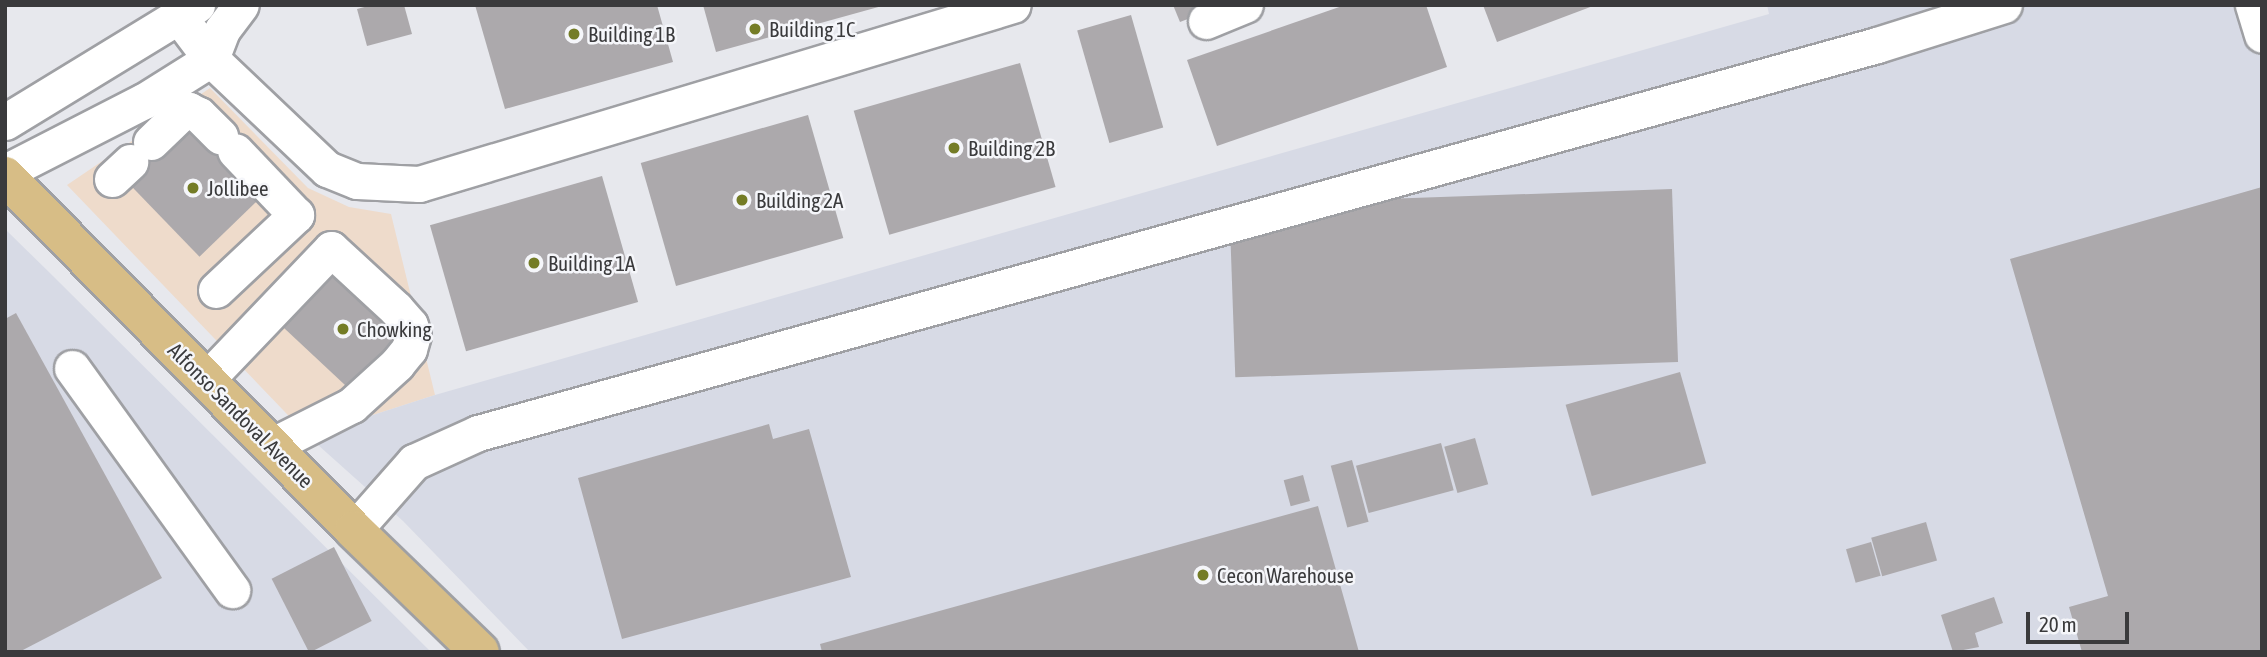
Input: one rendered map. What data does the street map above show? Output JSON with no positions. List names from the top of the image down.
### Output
{
  "streets": {
    "main road": ["Alfonso Sandoval Avenue"]
  },
  "places": [
    "Building 1C",
    "Building 1B",
    "Building 2B",
    "Jollibee",
    "Building 2A",
    "Building 1A",
    "Chowking",
    "Cecon Warehouse"
  ],
  "scale_bar": "20 m"
}
